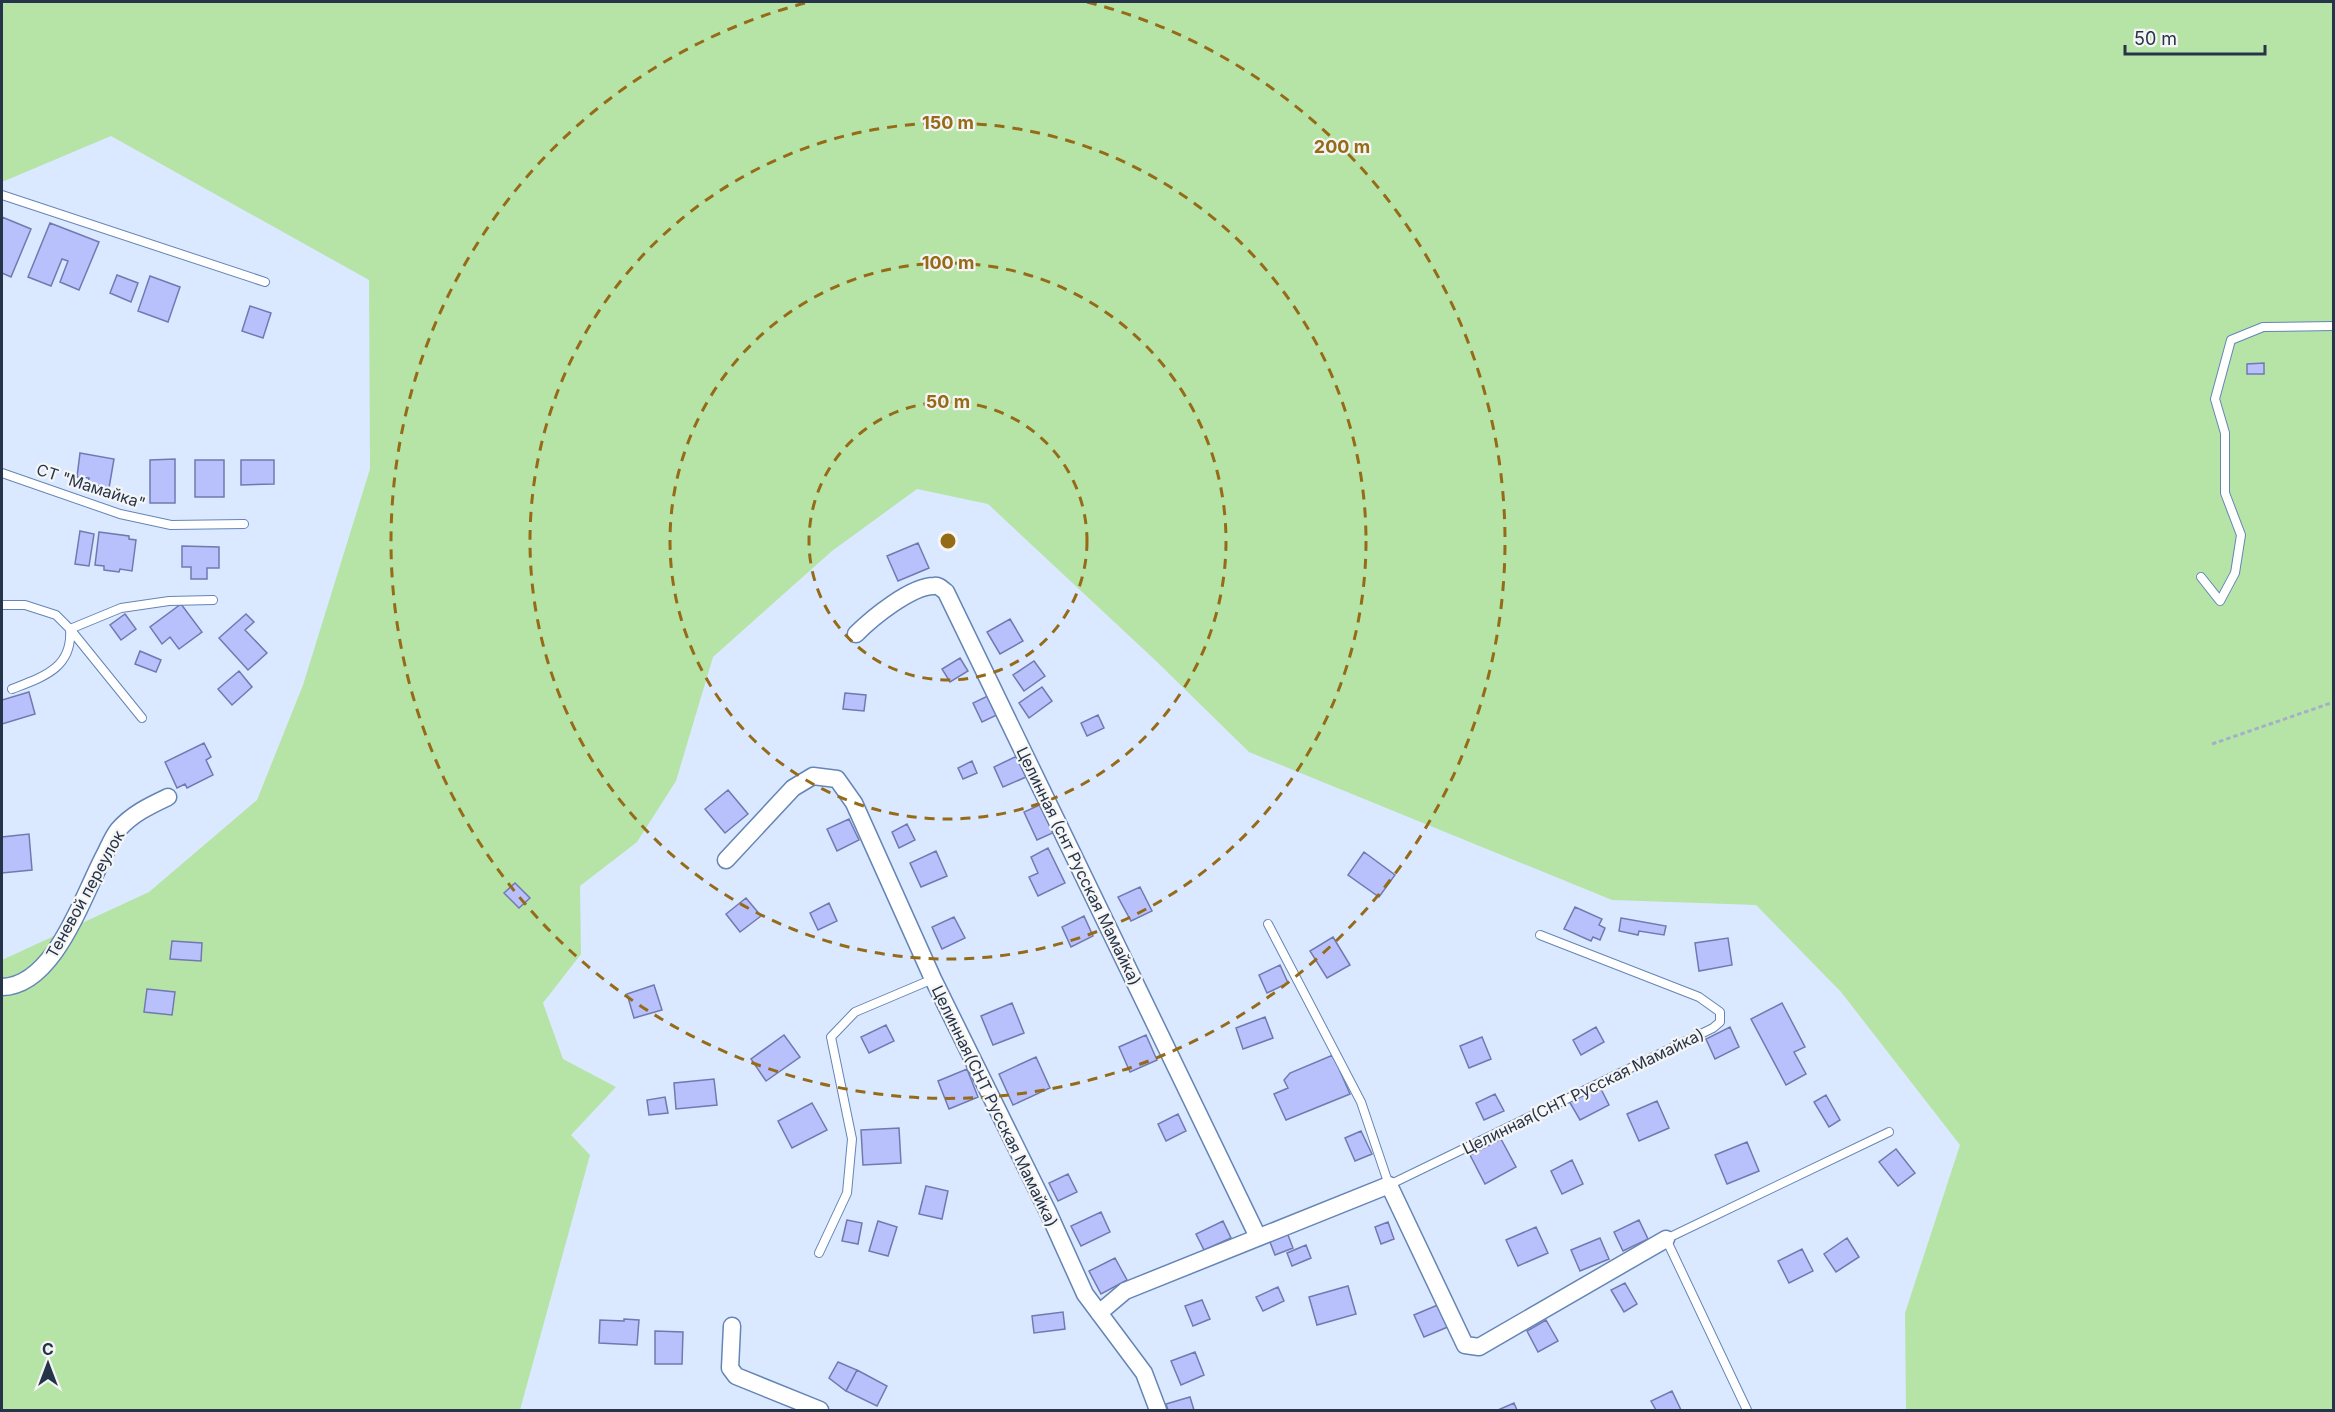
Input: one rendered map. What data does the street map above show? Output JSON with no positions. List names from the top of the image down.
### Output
{
  "streets": {
    "street": ["Целинная (снт Русская Мамайка)", "Теневой переулок", "Целинная(СНТ Русская Мамайка)"],
    "lane": ["СТ \"Мамайка\""]
  },
  "crossings": [
    ["Целинная (снт Русская Мамайка)", "Целинная(СНТ Русская Мамайка)"]
  ],
  "scale_bar": "50 m",
  "north": "top",
  "rings": [
    "150 m",
    "200 m",
    "100 m",
    "50 m"
  ]
}
